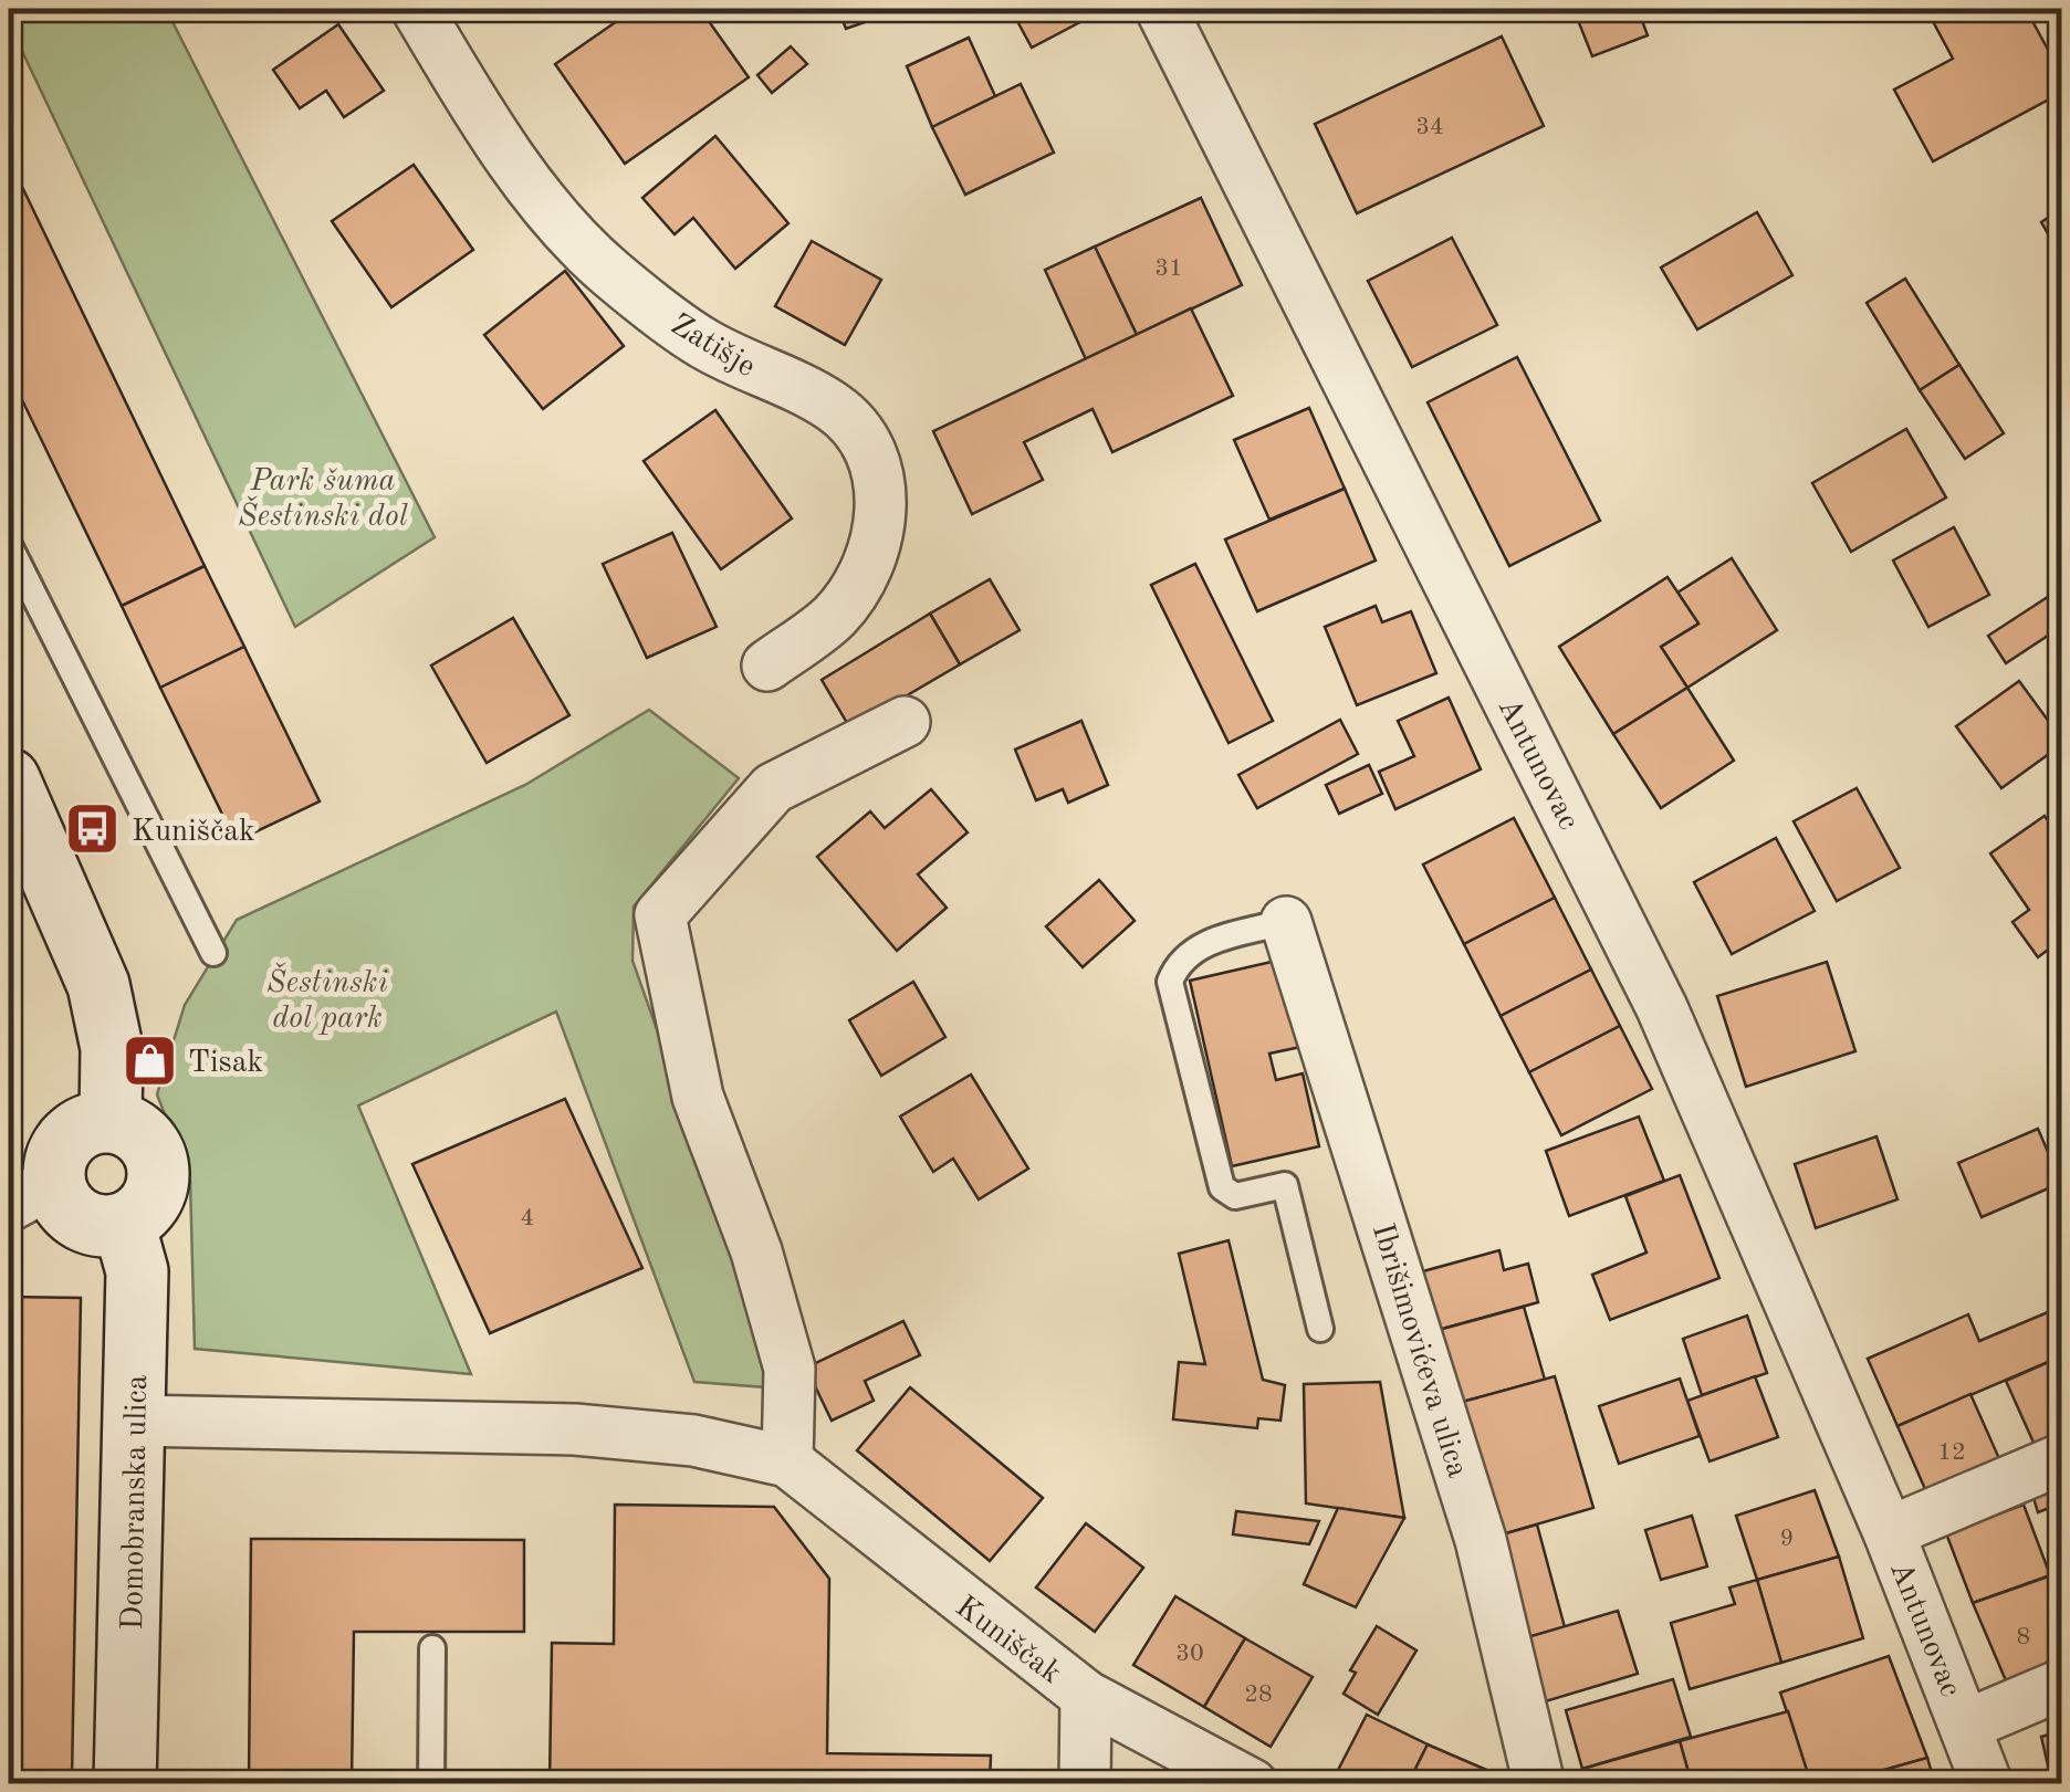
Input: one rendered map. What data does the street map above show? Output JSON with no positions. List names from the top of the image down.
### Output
{
  "streets": {
    "street": [
      "Zatišje",
      "Antunovac",
      "Ibrišimovićeva ulica",
      "Domobranska ulica",
      "Kuniščak"
    ]
  },
  "crossings": [
    ["Domobranska ulica", "Kuniščak"]
  ],
  "parks": ["Park šuma Šestinski dol", "Šestinski dol park"],
  "places": {
    "bus stop": ["Kuniščak"],
    "shop": ["Tisak"]
  },
  "house_numbers": [
    "34",
    "31",
    "4",
    "12",
    "9",
    "8",
    "30",
    "28"
  ]
}
